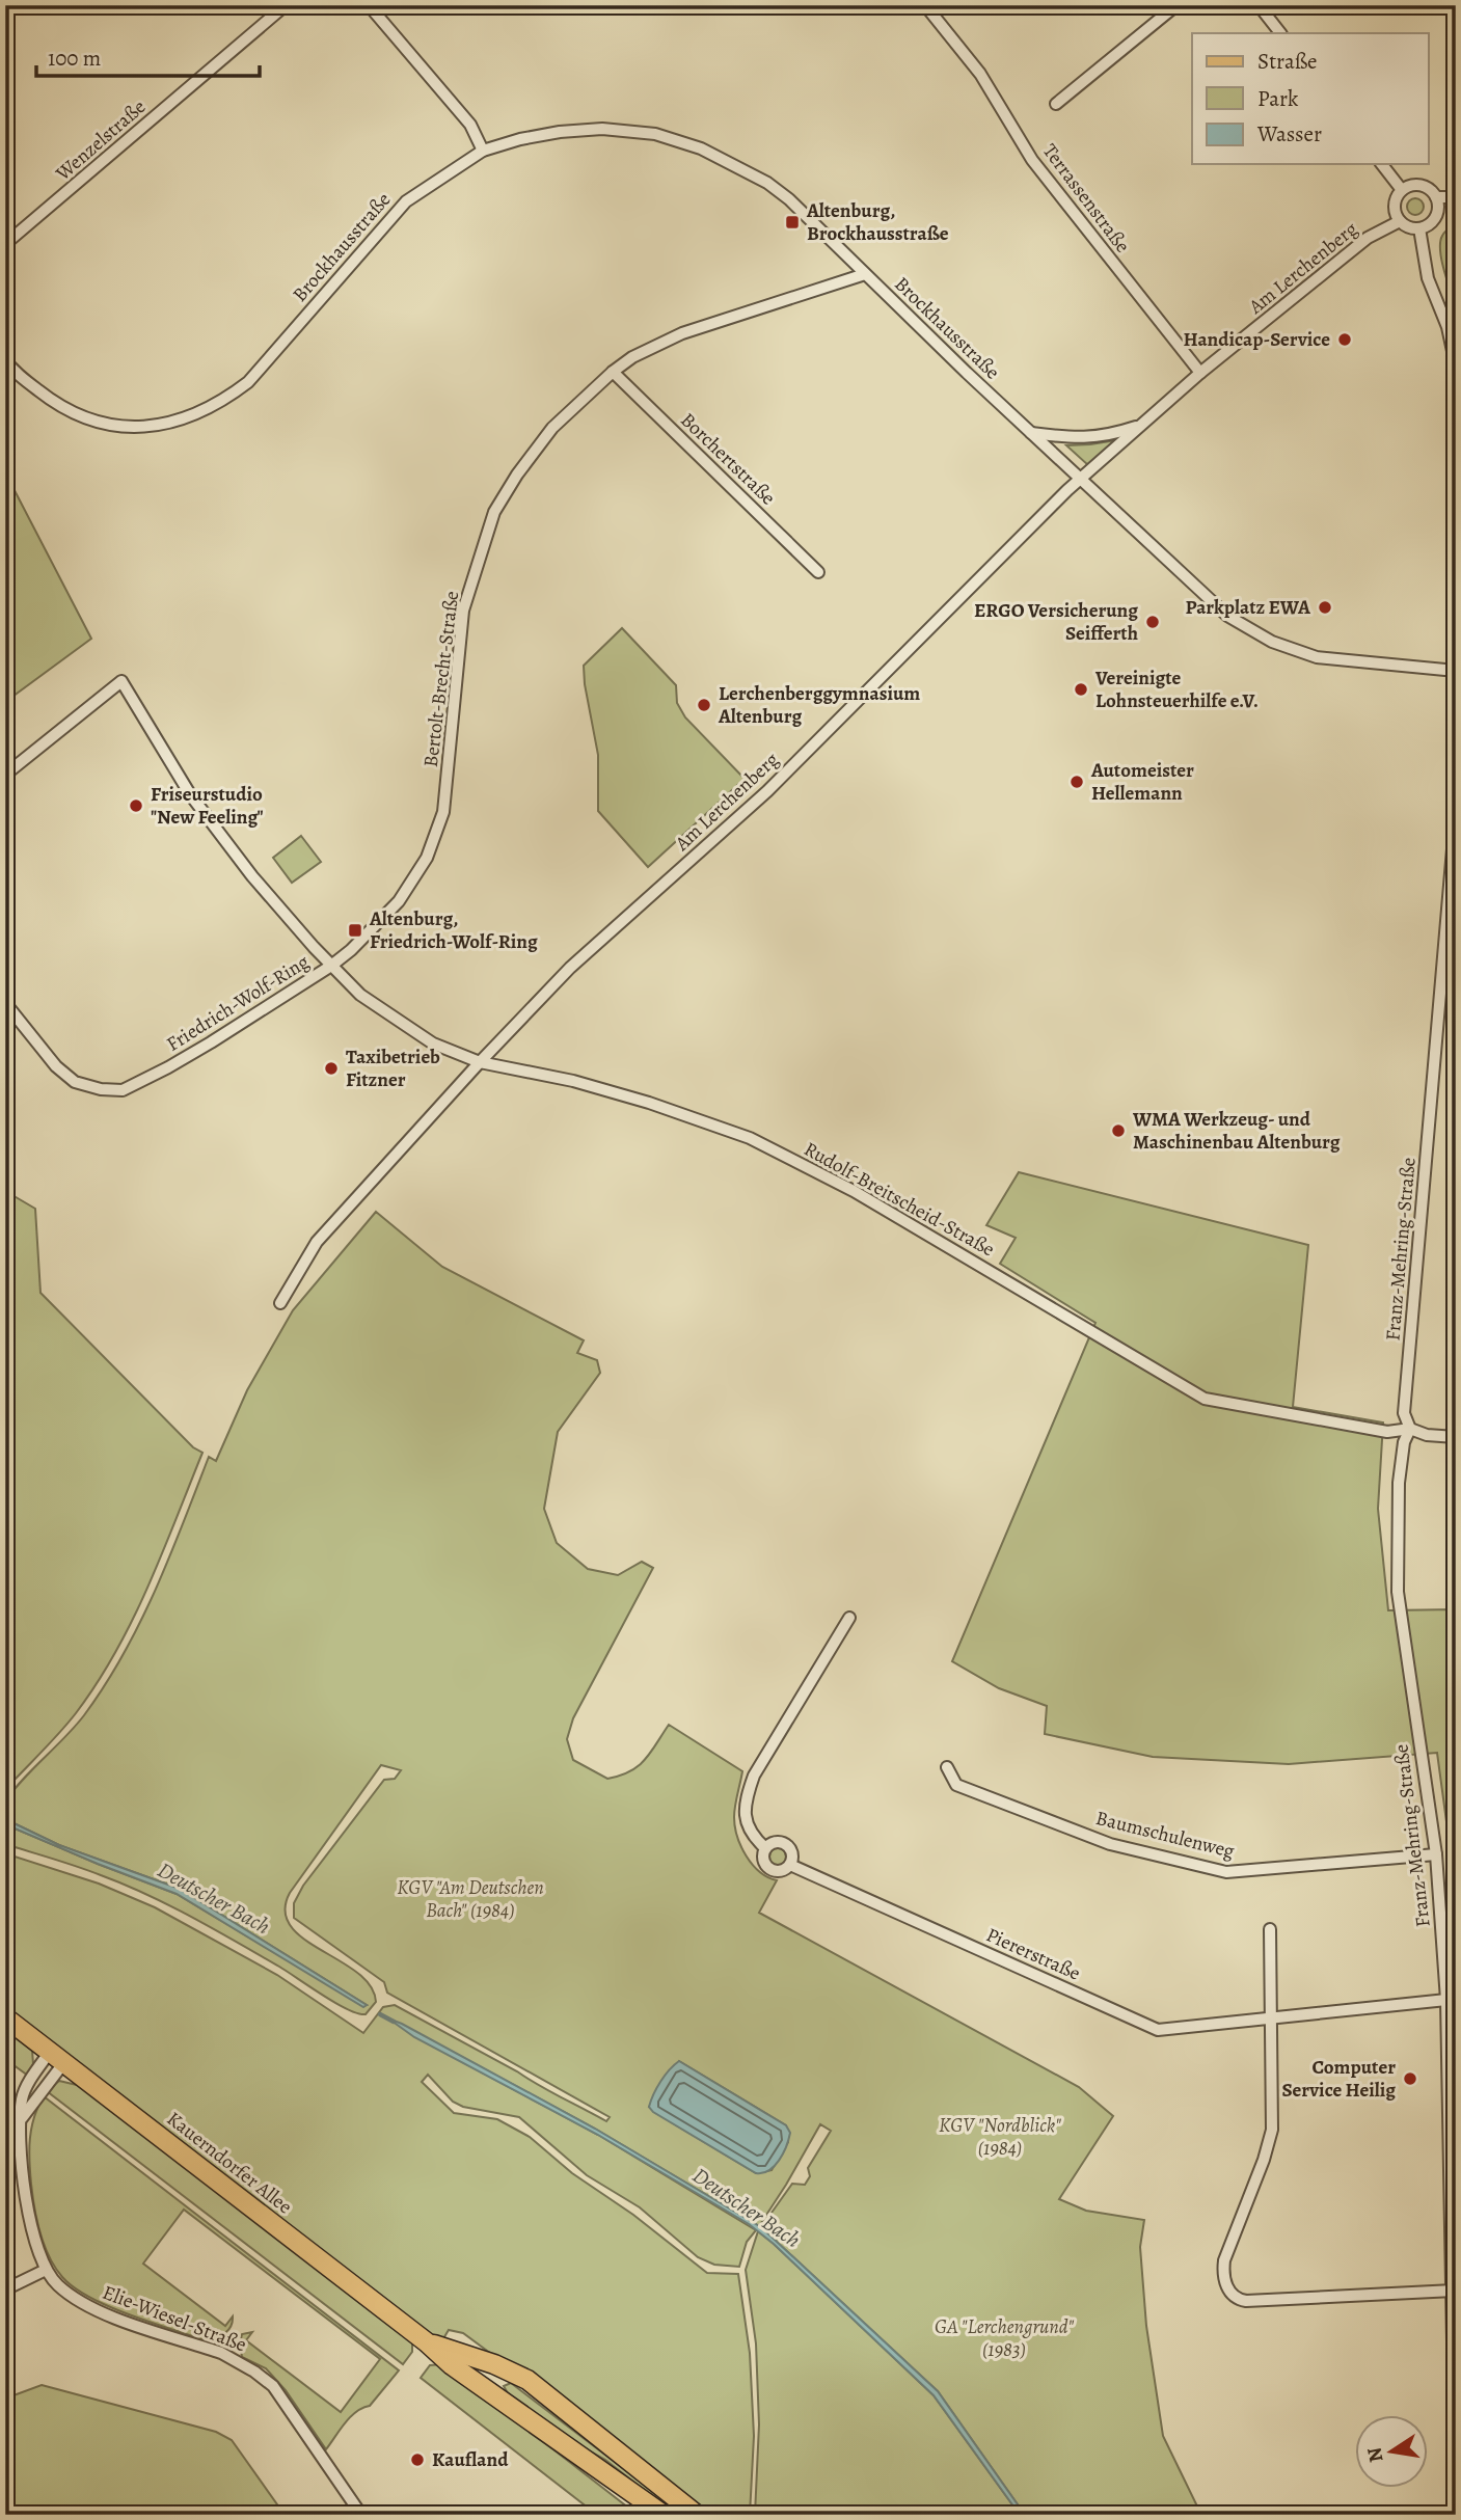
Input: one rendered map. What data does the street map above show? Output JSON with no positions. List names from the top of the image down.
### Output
{
  "streets": {
    "main road": ["Kauerndorfer Allee"],
    "street": [
      "Wenzelstraße",
      "Terrassenstraße",
      "Brockhausstraße",
      "Am Lerchenberg",
      "Borchertstraße",
      "Bertolt-Brecht-Straße",
      "Friedrich-Wolf-Ring",
      "Rudolf-Breitscheid-Straße",
      "Franz-Mehring-Straße",
      "Baumschulenweg",
      "Piererstraße",
      "Elie-Wiesel-Straße"
    ]
  },
  "crossings": [
    ["Terrassenstraße", "Am Lerchenberg"],
    ["Brockhausstraße", "Am Lerchenberg"],
    ["Brockhausstraße", "Bertolt-Brecht-Straße"],
    ["Am Lerchenberg", "Rudolf-Breitscheid-Straße"],
    ["Borchertstraße", "Bertolt-Brecht-Straße"],
    ["Bertolt-Brecht-Straße", "Friedrich-Wolf-Ring"],
    ["Bertolt-Brecht-Straße", "Rudolf-Breitscheid-Straße"],
    ["Friedrich-Wolf-Ring", "Rudolf-Breitscheid-Straße"],
    ["Rudolf-Breitscheid-Straße", "Franz-Mehring-Straße"],
    ["Franz-Mehring-Straße", "Baumschulenweg"],
    ["Franz-Mehring-Straße", "Piererstraße"],
    ["Kauerndorfer Allee", "Elie-Wiesel-Straße"]
  ],
  "water": ["Deutscher Bach"],
  "parks": ["KGV \"Am Deutschen Bach\" (1984)", "KGV \"Nordblick\" (1984)", "GA \"Lerchengrund\" (1983)"],
  "places": {
    "transit": ["Altenburg, Brockhausstraße", "Altenburg, Friedrich-Wolf-Ring"],
    "other": [
      "Handicap-Service",
      "Parkplatz EWA",
      "ERGO Versicherung Seifferth",
      "Vereinigte Lohnsteuerhilfe e.V.",
      "Lerchenberggymnasium Altenburg",
      "Automeister Hellemann",
      "Friseurstudio \"New Feeling\"",
      "Taxibetrieb Fitzner",
      "WMA Werkzeug- und Maschinenbau Altenburg",
      "Computer Service Heilig",
      "Kaufland"
    ]
  },
  "legend": ["Straße", "Park", "Wasser"],
  "scale_bar": "100 m",
  "north": "left"
}
